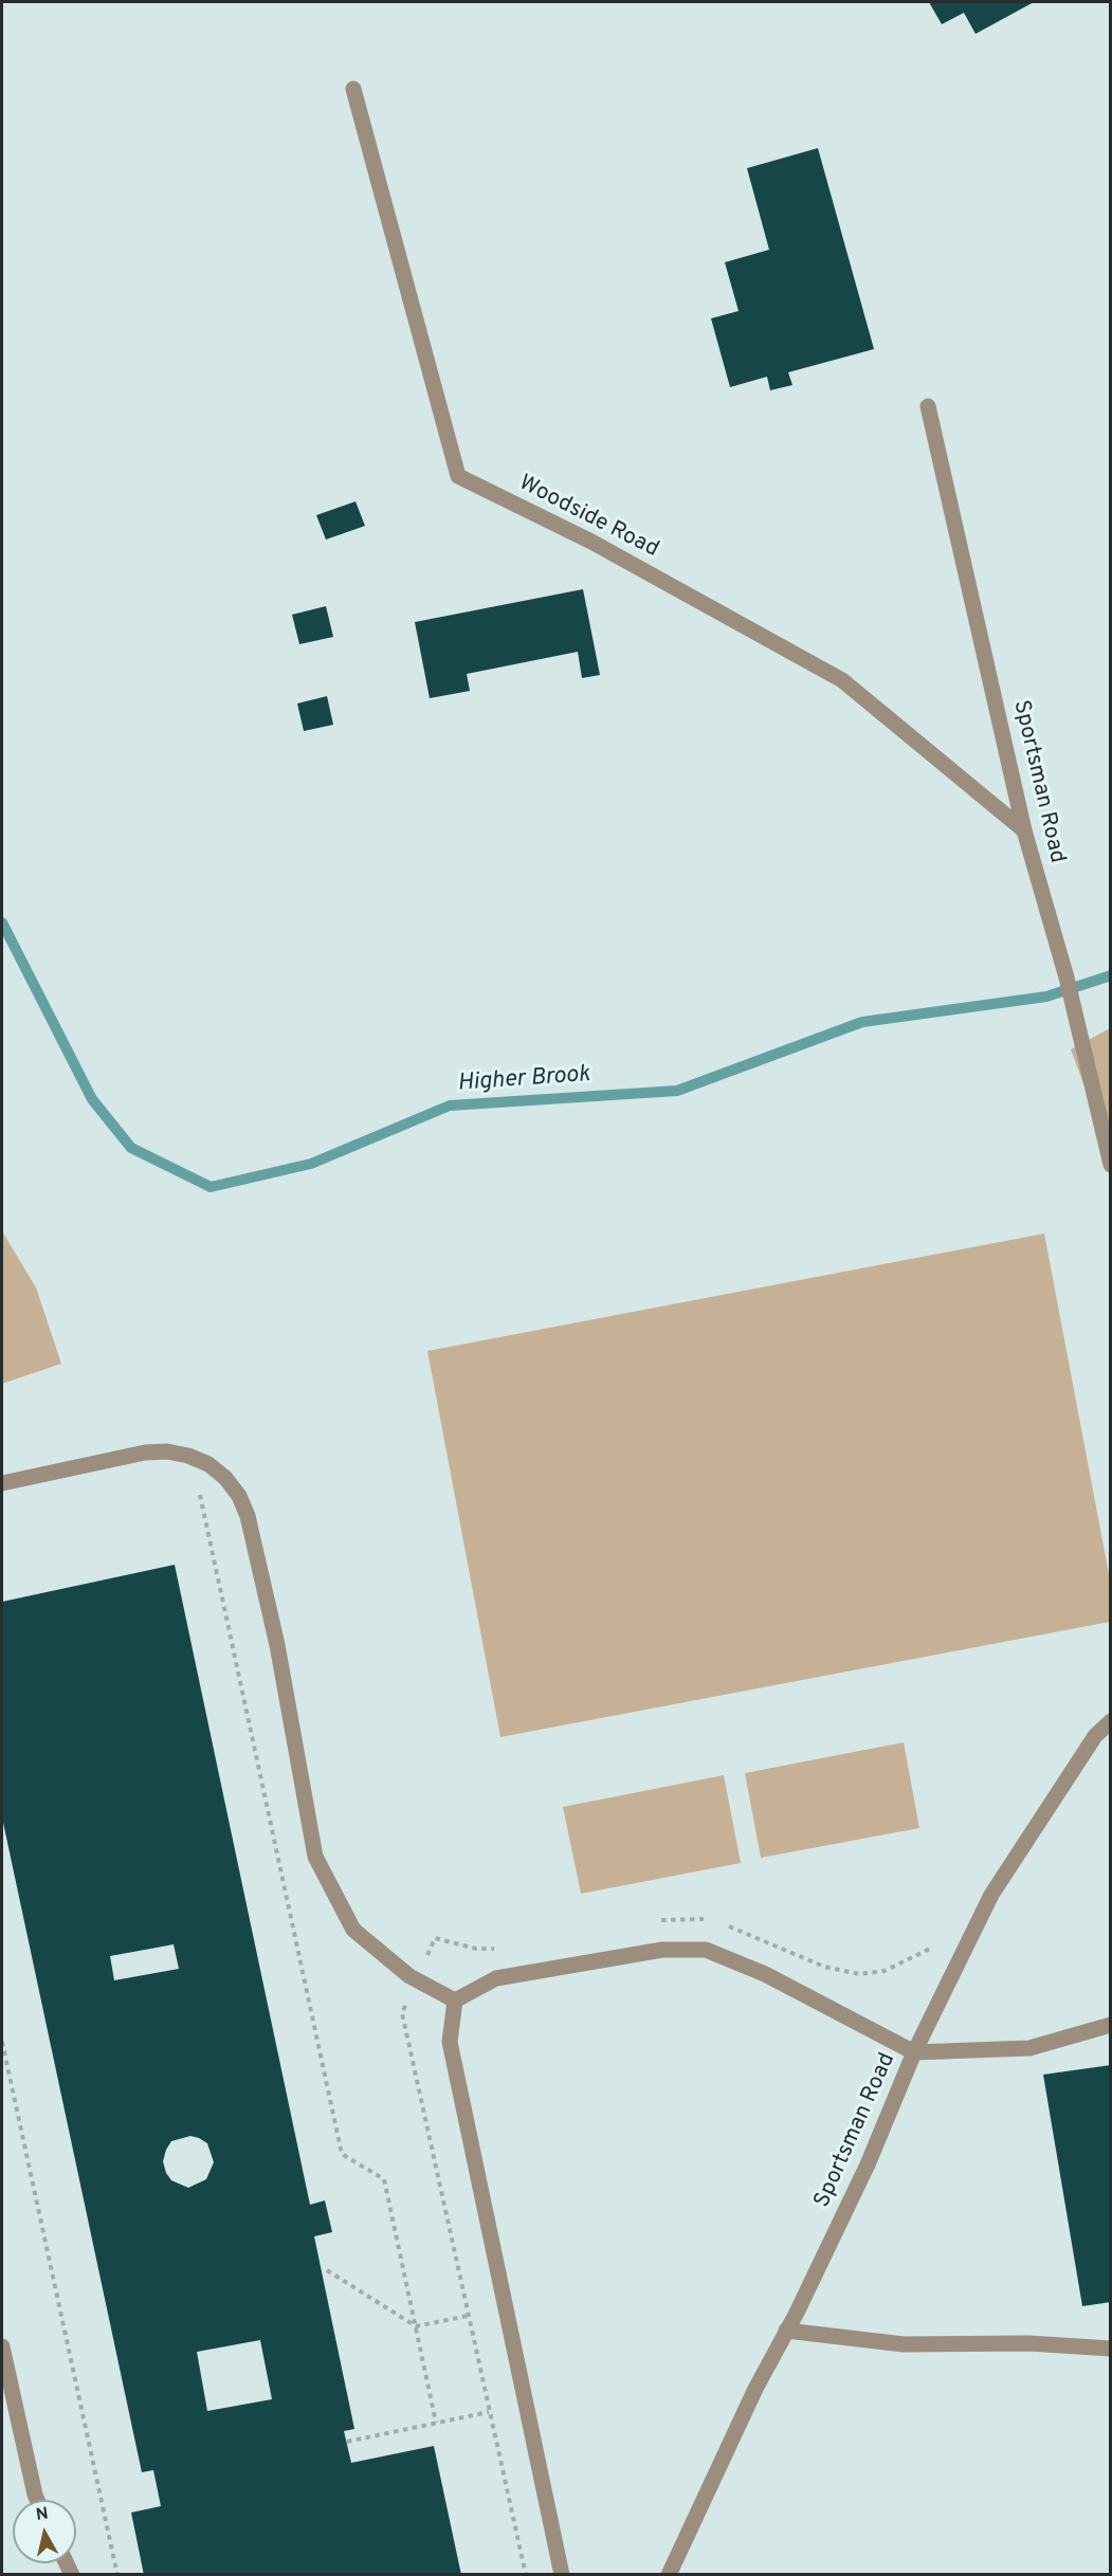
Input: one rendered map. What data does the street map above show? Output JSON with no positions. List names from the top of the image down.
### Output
{
  "streets": {
    "street": ["Woodside Road", "Sportsman Road"]
  },
  "crossings": [
    ["Woodside Road", "Sportsman Road"]
  ],
  "water": ["Higher Brook"],
  "north": "top"
}
